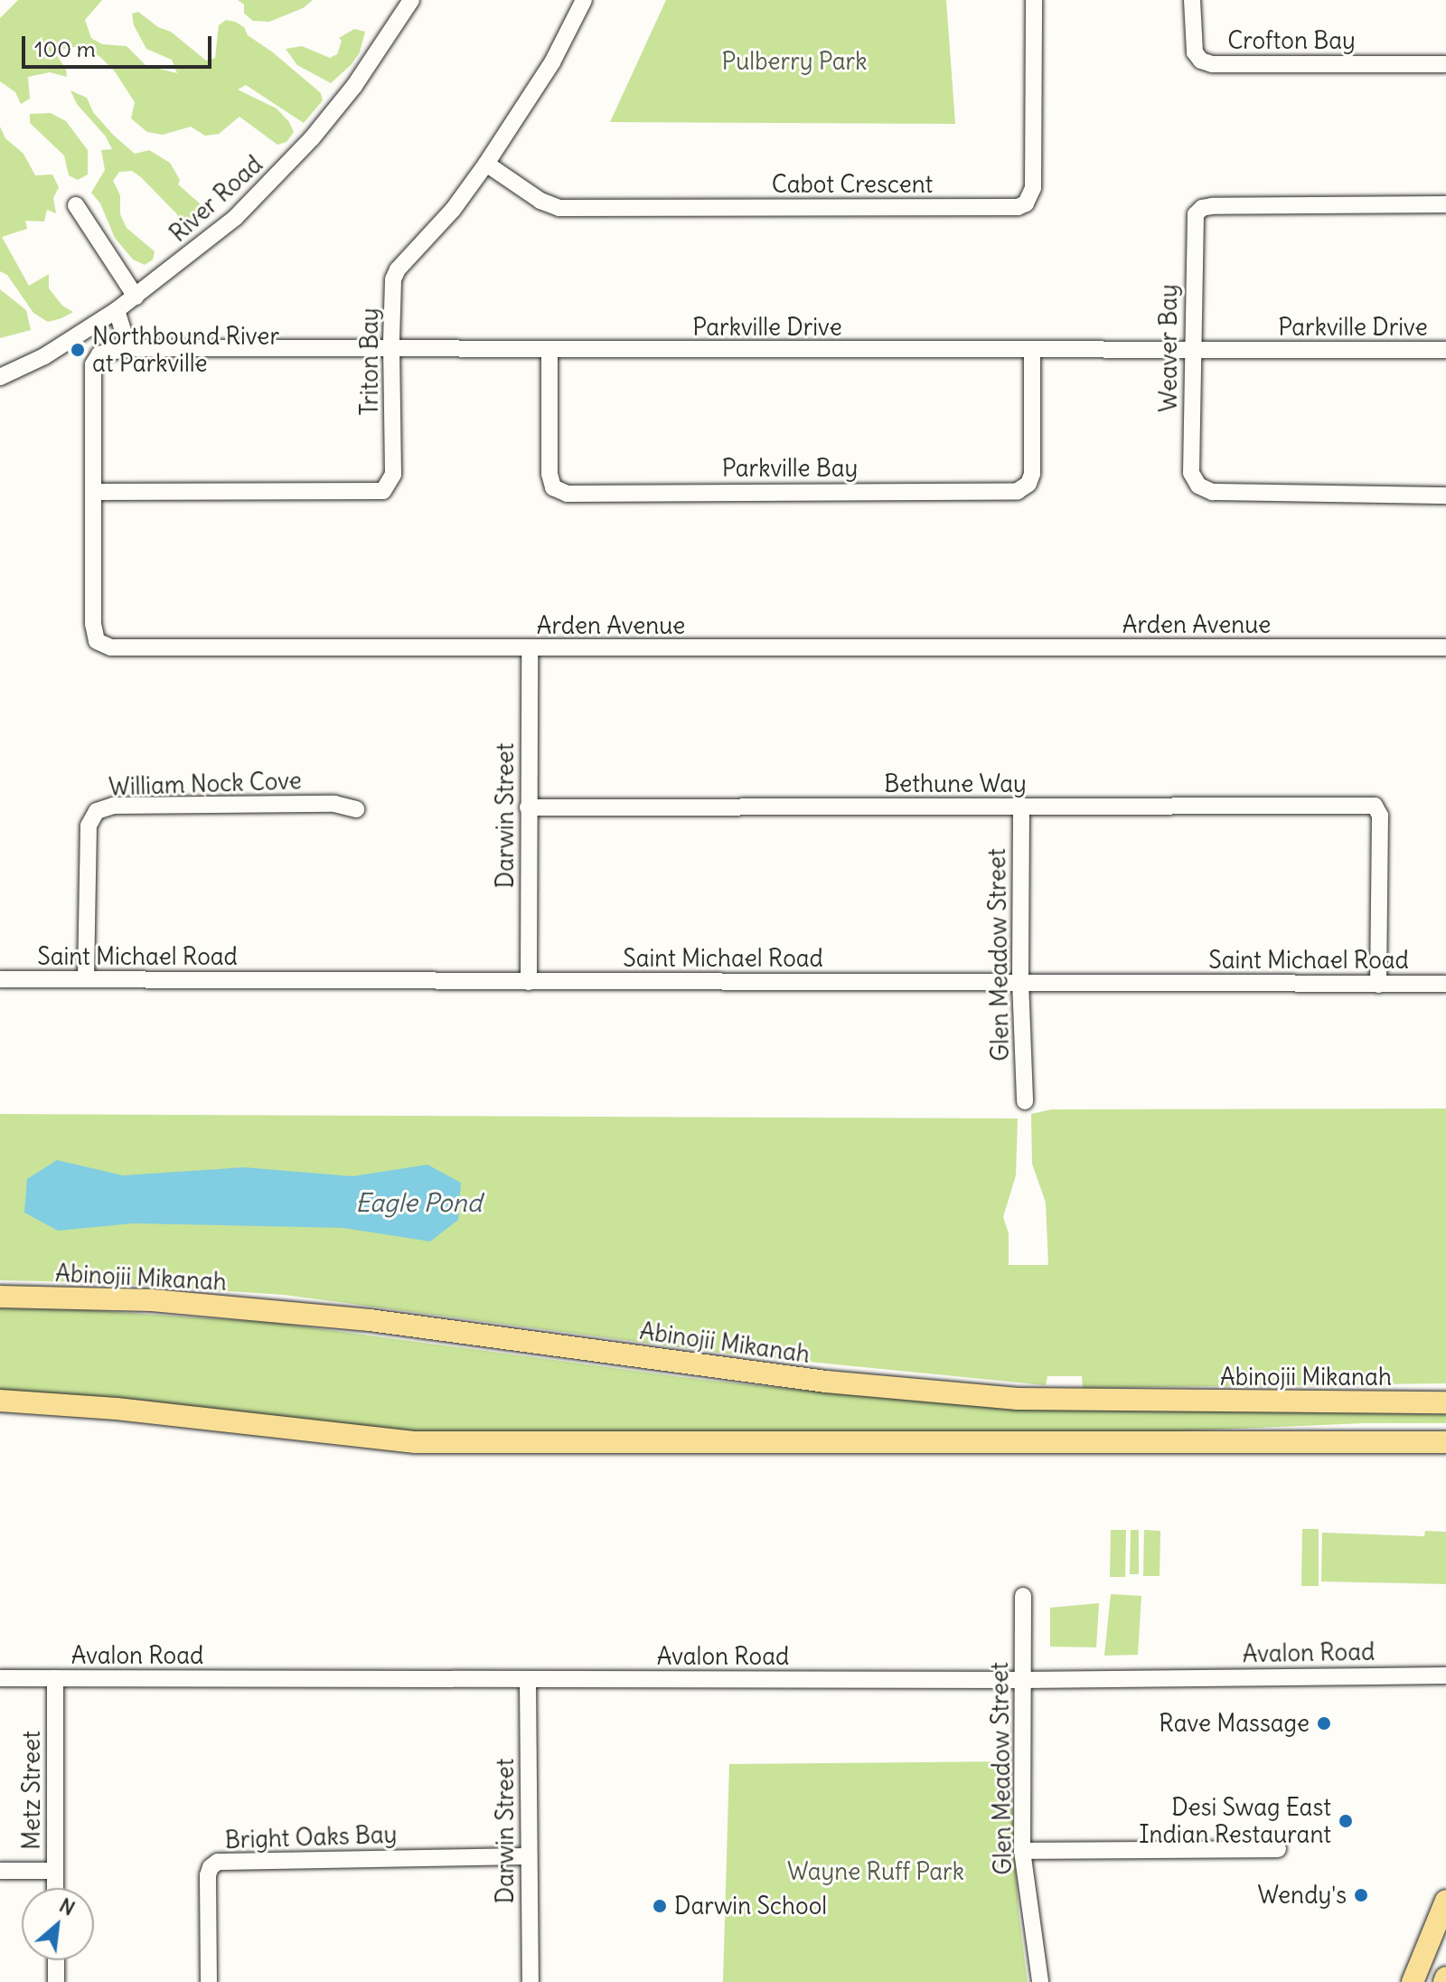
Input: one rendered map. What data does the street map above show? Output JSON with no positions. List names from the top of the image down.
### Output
{
  "streets": {
    "main road": ["Abinojii Mikanah"],
    "street": [
      "Crofton Bay",
      "Cabot Crescent",
      "River Road",
      "Parkville Drive",
      "Weaver Bay",
      "Triton Bay",
      "Parkville Bay",
      "Arden Avenue",
      "William Nock Cove",
      "Bethune Way",
      "Darwin Street",
      "Glen Meadow Street",
      "Saint Michael Road",
      "Avalon Road",
      "Metz Street",
      "Bright Oaks Bay"
    ]
  },
  "crossings": [
    ["Cabot Crescent", "Triton Bay"],
    ["Parkville Drive", "Weaver Bay"],
    ["Parkville Drive", "Triton Bay"],
    ["Parkville Drive", "Parkville Bay"],
    ["Parkville Drive", "Arden Avenue"],
    ["Triton Bay", "Arden Avenue"],
    ["Arden Avenue", "Darwin Street"],
    ["William Nock Cove", "Saint Michael Road"],
    ["Bethune Way", "Darwin Street"],
    ["Bethune Way", "Glen Meadow Street"],
    ["Bethune Way", "Saint Michael Road"],
    ["Darwin Street", "Saint Michael Road"],
    ["Darwin Street", "Avalon Road"],
    ["Darwin Street", "Bright Oaks Bay"],
    ["Glen Meadow Street", "Saint Michael Road"],
    ["Glen Meadow Street", "Avalon Road"],
    ["Avalon Road", "Metz Street"]
  ],
  "water": ["Eagle Pond"],
  "parks": ["Pulberry Park", "Wayne Ruff Park"],
  "places": [
    "Northbound River at Parkville",
    "Rave Massage",
    "Desi Swag East Indian Restaurant",
    "Wendy's",
    "Darwin School"
  ],
  "scale_bar": "100 m",
  "north": "top right"
}
